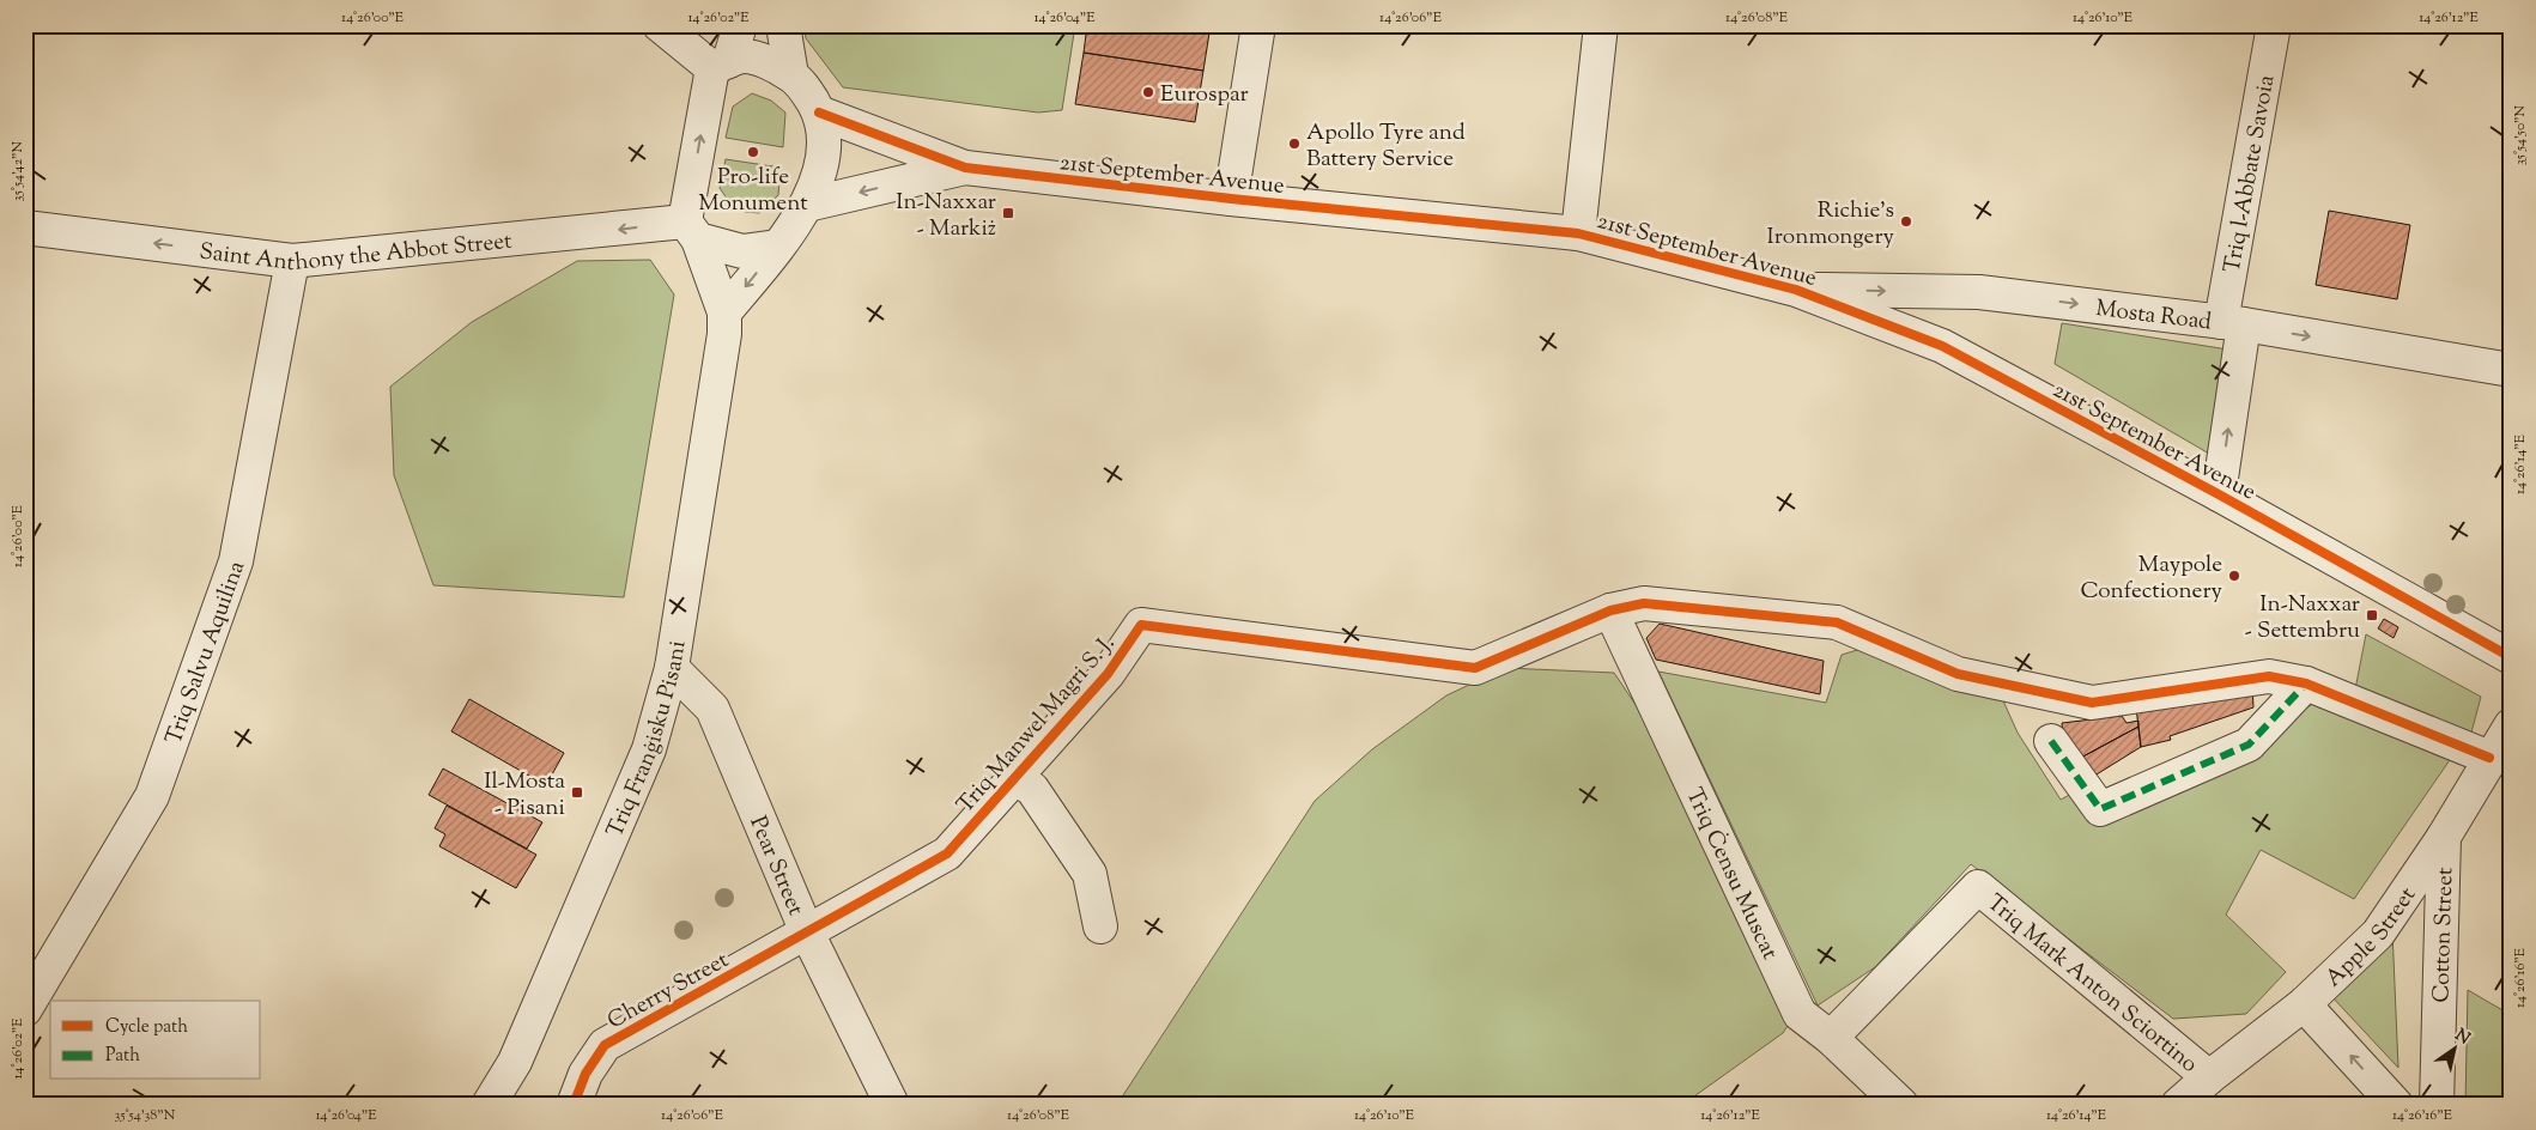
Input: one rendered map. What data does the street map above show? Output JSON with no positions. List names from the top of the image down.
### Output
{
  "streets": {
    "street": [
      "21st September Avenue",
      "Triq l-Abbate Savoia",
      "Saint Anthony the Abbot Street",
      "Mosta Road",
      "Triq Salvu Aquilina",
      "Triq Manwel Magri S. J.",
      "Triq Franġisku Pisani",
      "Pear Street",
      "Triq Ċensu Muscat",
      "Apple Street",
      "Cotton Street",
      "Triq Mark Anton Sciortino",
      "Cherry Street"
    ]
  },
  "crossings": [
    ["21st September Avenue", "Triq l-Abbate Savoia"],
    ["21st September Avenue", "Mosta Road"],
    ["Triq l-Abbate Savoia", "Mosta Road"],
    ["Saint Anthony the Abbot Street", "Triq Salvu Aquilina"],
    ["Saint Anthony the Abbot Street", "Triq Franġisku Pisani"],
    ["Triq Manwel Magri S. J.", "Pear Street"],
    ["Triq Manwel Magri S. J.", "Triq Ċensu Muscat"],
    ["Triq Manwel Magri S. J.", "Apple Street"],
    ["Triq Manwel Magri S. J.", "Cherry Street"],
    ["Triq Franġisku Pisani", "Pear Street"],
    ["Pear Street", "Cherry Street"],
    ["Triq Ċensu Muscat", "Triq Mark Anton Sciortino"],
    ["Apple Street", "Cotton Street"],
    ["Apple Street", "Triq Mark Anton Sciortino"]
  ],
  "one_way": ["Saint Anthony the Abbot Street", "Mosta Road"],
  "places": {
    "other": [
      "Eurospar",
      "Apollo Tyre and Battery Service",
      "Pro-life Monument",
      "Richie's Ironmongery",
      "Maypole Confectionery"
    ],
    "transit": ["In-Naxxar - Markiż", "In-Naxxar - Settembru", "Il-Mosta - Pisani"]
  },
  "legend": ["Cycle path", "Path"],
  "north": "top right",
  "coordinates": [
    "14°26'00\"E",
    "14°26'02\"E",
    "14°26'04\"E",
    "14°26'06\"E",
    "14°26'08\"E",
    "14°26'10\"E",
    "14°26'12\"E",
    "35°54'50\"N",
    "35°54'42\"N",
    "14°26'14\"E",
    "14°26'16\"E",
    "35°54'38\"N"
  ]
}
